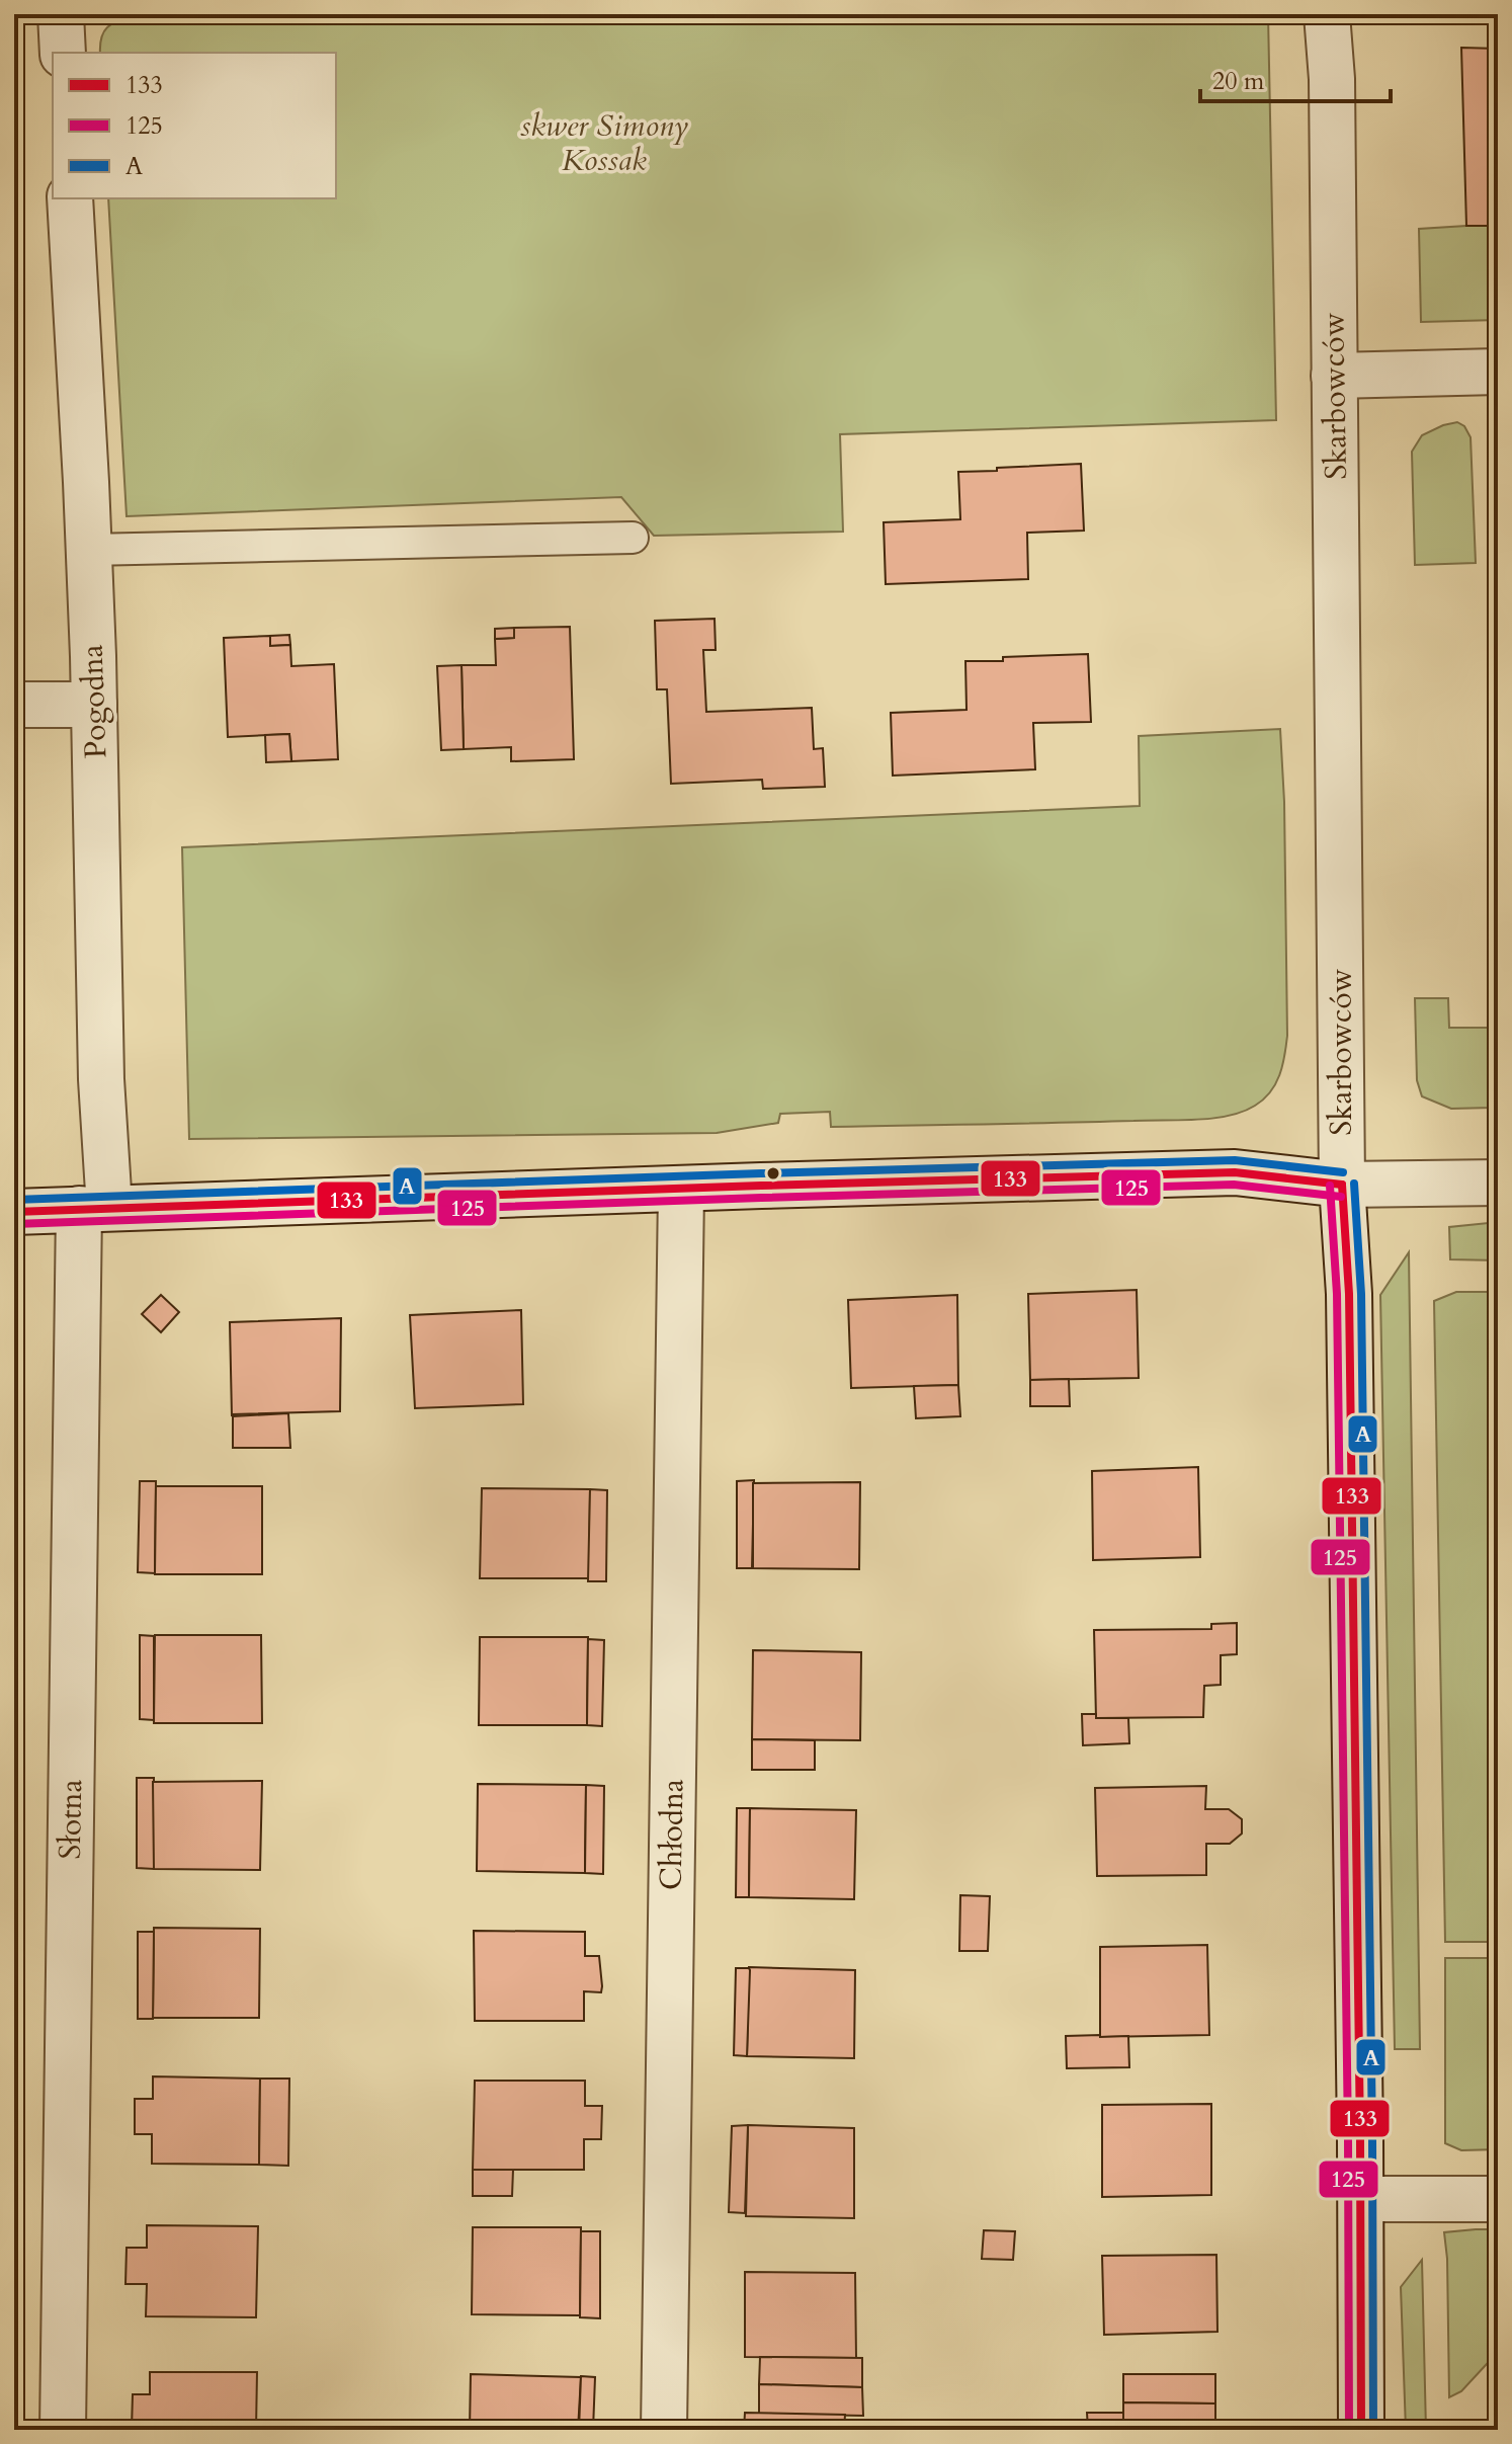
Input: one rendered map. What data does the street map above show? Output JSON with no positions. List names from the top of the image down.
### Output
{
  "streets": {
    "street": [
      "Skarbowców",
      "Pogodna",
      "Słotna",
      "Chłodna"
    ]
  },
  "crossings": [
    ["Pogodna", "Słotna"]
  ],
  "parks": ["skwer Simony Kossak"],
  "lines": ["transit line A", "transit line 133", "transit line 125"],
  "legend": ["133", "125", "A"],
  "scale_bar": "20 m"
}
